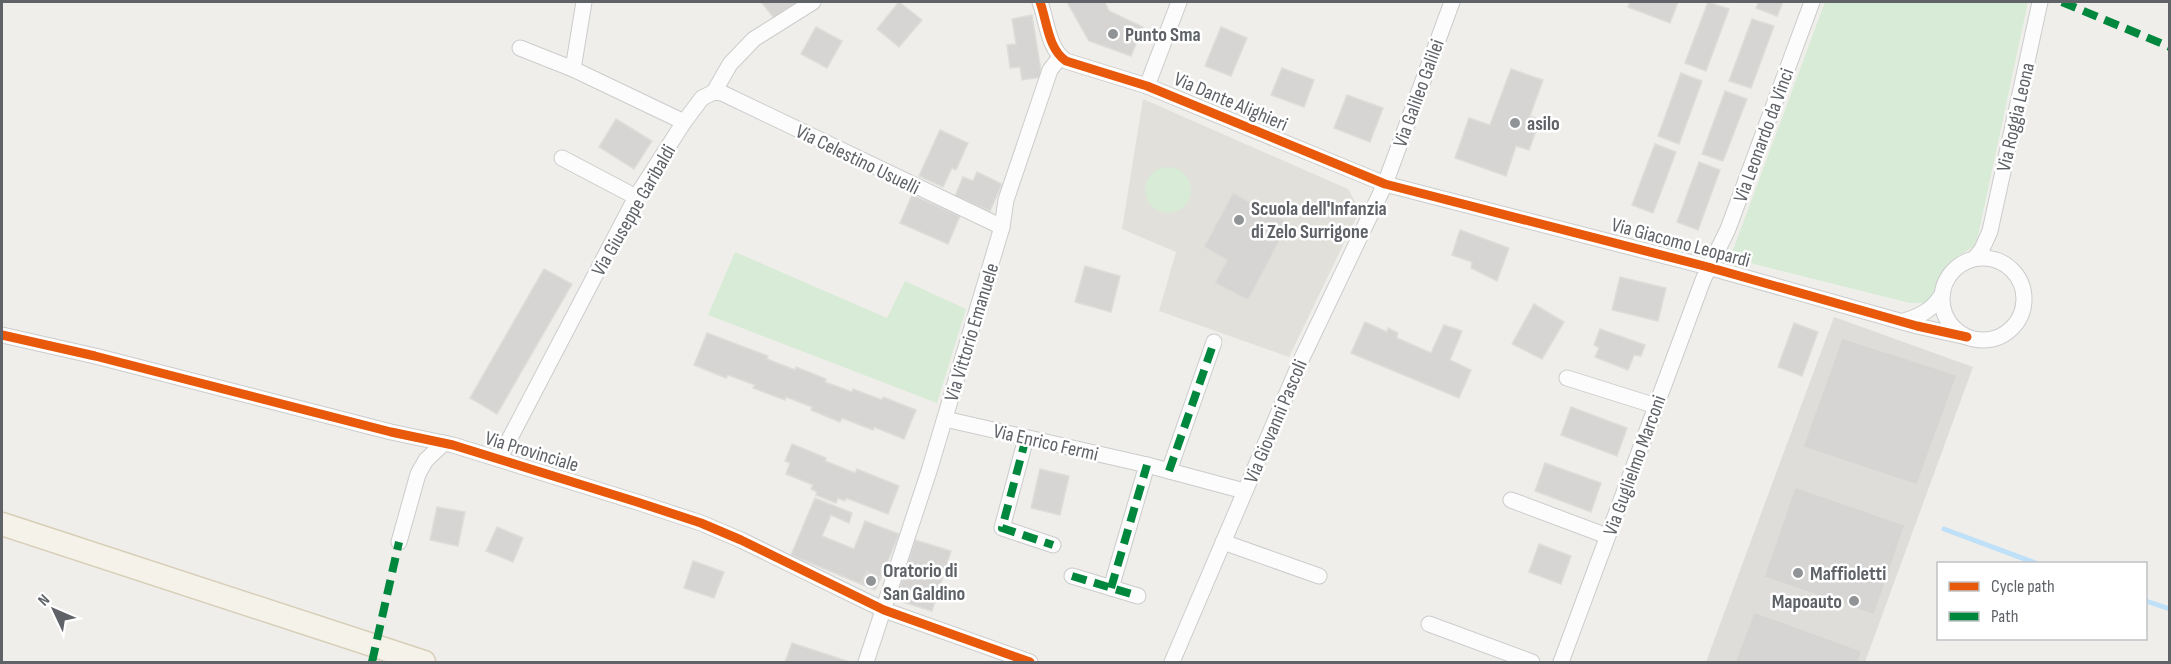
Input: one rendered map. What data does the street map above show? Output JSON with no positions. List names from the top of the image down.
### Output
{
  "streets": {
    "street": [
      "Via Galileo Galilei",
      "Via Dante Alighieri",
      "Via Roggia Leona",
      "Via Leonardo da Vinci",
      "Via Celestino Usuelli",
      "Via Giuseppe Garibaldi",
      "Via Giacomo Leopardi",
      "Via Vittorio Emanuele",
      "Via Giovanni Pascoli",
      "Via Enrico Fermi",
      "Via Provinciale",
      "Via Guglielmo Marconi"
    ]
  },
  "crossings": [
    ["Via Galileo Galilei", "Via Dante Alighieri"],
    ["Via Galileo Galilei", "Via Giacomo Leopardi"],
    ["Via Galileo Galilei", "Via Giovanni Pascoli"],
    ["Via Dante Alighieri", "Via Giacomo Leopardi"],
    ["Via Dante Alighieri", "Via Vittorio Emanuele"],
    ["Via Dante Alighieri", "Via Giovanni Pascoli"],
    ["Via Roggia Leona", "Via Giacomo Leopardi"],
    ["Via Leonardo da Vinci", "Via Giacomo Leopardi"],
    ["Via Leonardo da Vinci", "Via Guglielmo Marconi"],
    ["Via Celestino Usuelli", "Via Giuseppe Garibaldi"],
    ["Via Celestino Usuelli", "Via Vittorio Emanuele"],
    ["Via Giuseppe Garibaldi", "Via Provinciale"],
    ["Via Giacomo Leopardi", "Via Giovanni Pascoli"],
    ["Via Giacomo Leopardi", "Via Guglielmo Marconi"],
    ["Via Vittorio Emanuele", "Via Enrico Fermi"],
    ["Via Vittorio Emanuele", "Via Provinciale"],
    ["Via Giovanni Pascoli", "Via Enrico Fermi"]
  ],
  "places": [
    "Punto Sma",
    "asilo",
    "Scuola dell'Infanzia di Zelo Surrigone",
    "Maffioletti",
    "Oratorio di San Galdino",
    "Mapoauto"
  ],
  "legend": ["Cycle path", "Path"],
  "north": "top left"
}
